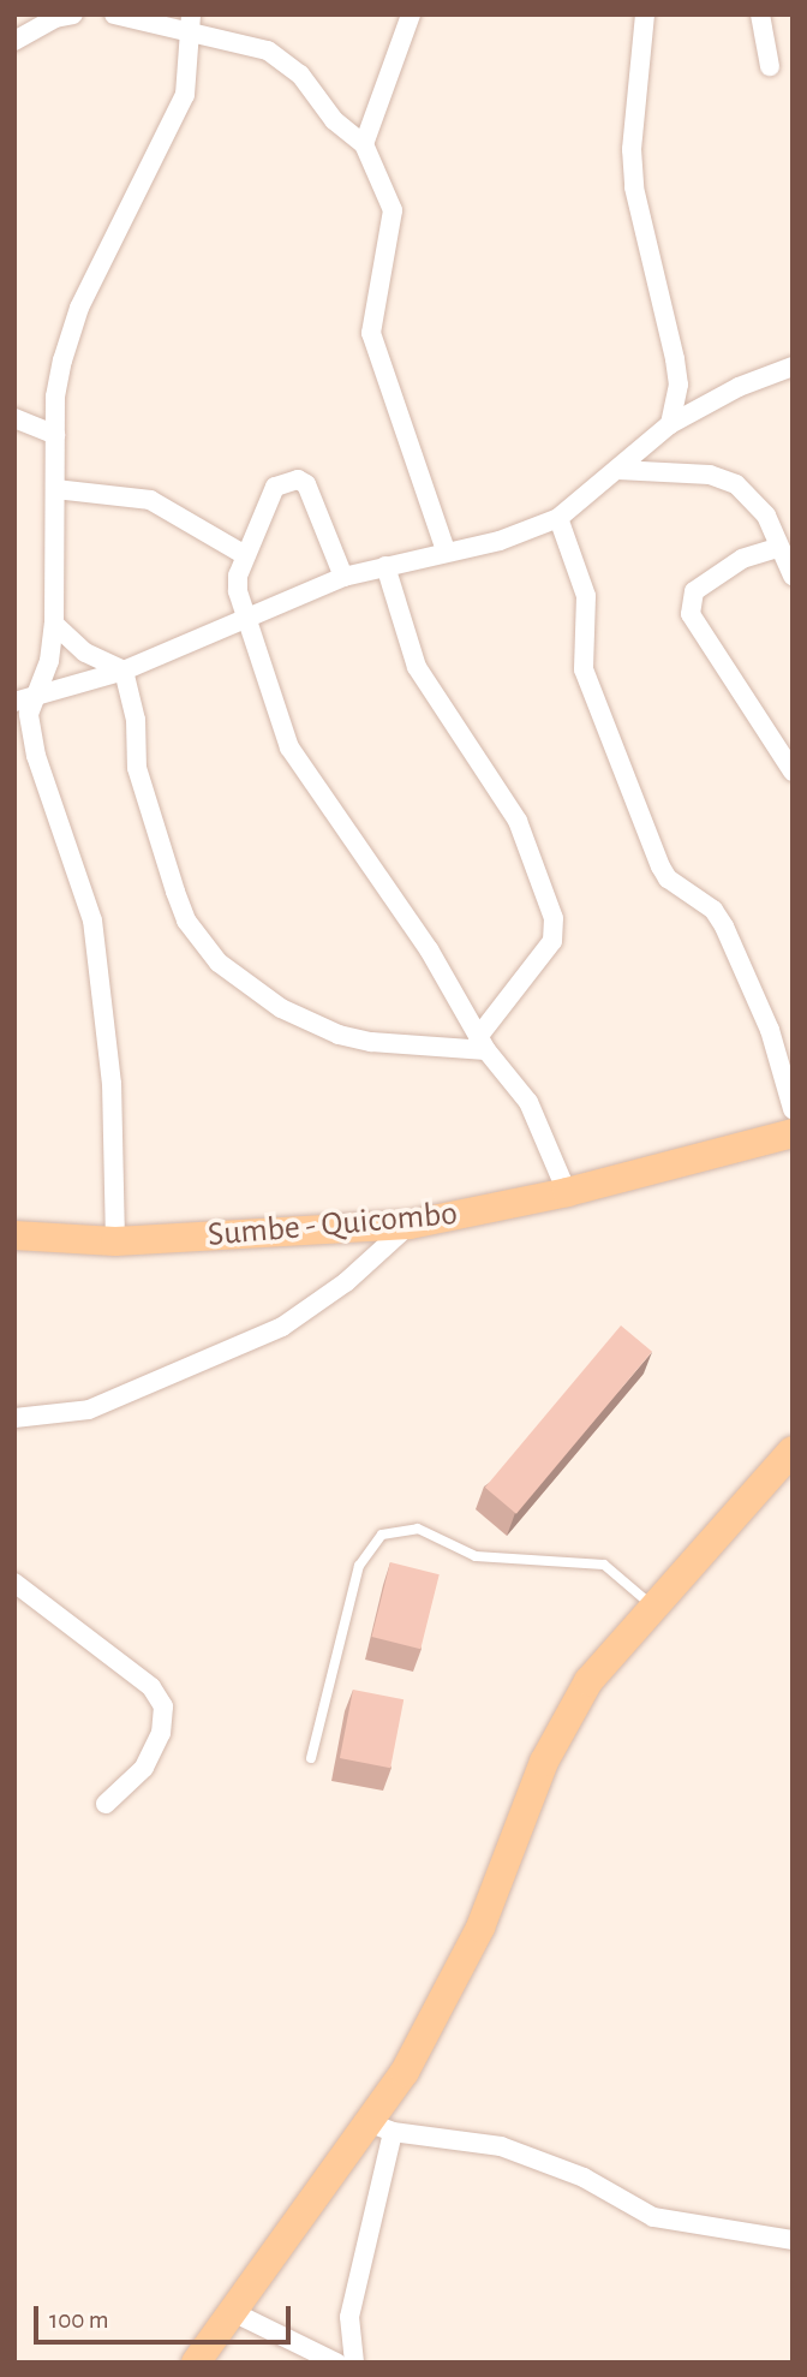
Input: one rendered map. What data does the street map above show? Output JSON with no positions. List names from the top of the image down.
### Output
{
  "streets": {
    "main road": ["Sumbe - Quicombo"]
  },
  "scale_bar": "100 m"
}
